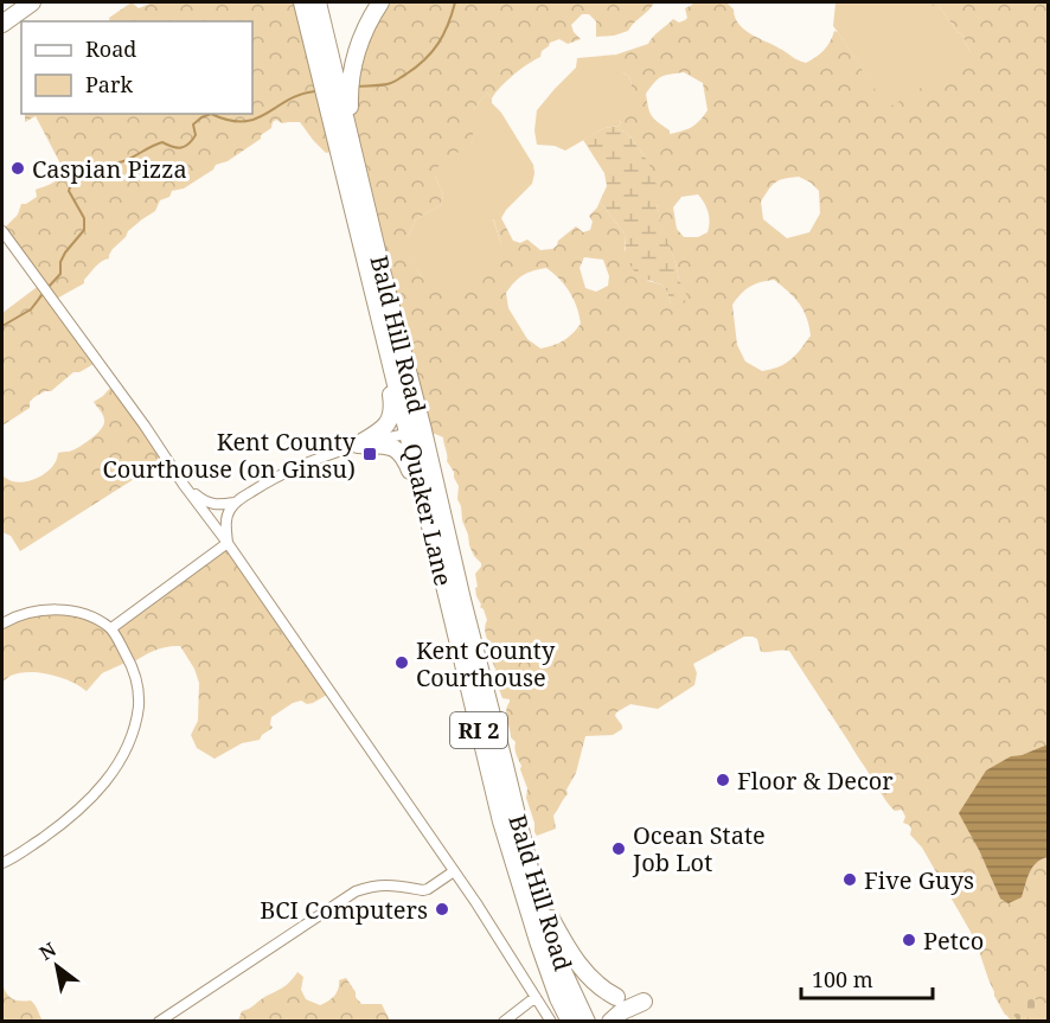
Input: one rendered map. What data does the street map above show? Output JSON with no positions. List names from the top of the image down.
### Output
{
  "streets": {
    "main road": ["Bald Hill Road", "Quaker Lane", "RI 2"]
  },
  "crossings": [
    ["Bald Hill Road", "Quaker Lane"]
  ],
  "places": {
    "other": [
      "Caspian Pizza",
      "Kent County Courthouse",
      "Floor & Decor",
      "Ocean State Job Lot",
      "Five Guys",
      "BCI Computers",
      "Petco"
    ],
    "transit": ["Kent County Courthouse (on Ginsu)"]
  },
  "legend": ["Road", "Park"],
  "scale_bar": "100 m",
  "north": "top left"
}
